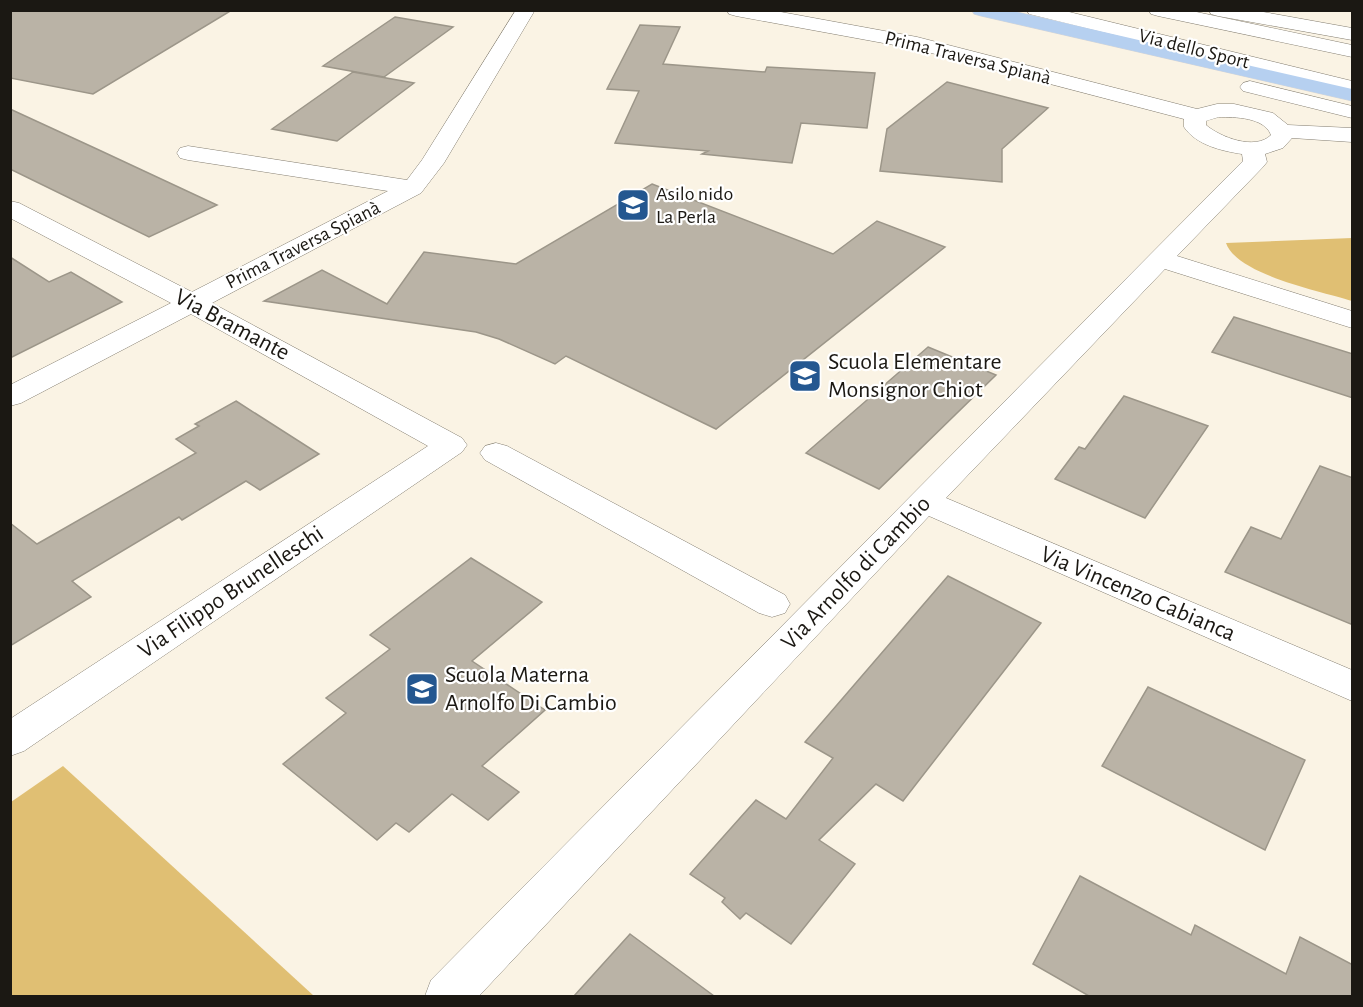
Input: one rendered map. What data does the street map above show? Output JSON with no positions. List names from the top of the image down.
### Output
{
  "streets": {
    "street": [
      "Via dello Sport",
      "Prima Traversa Spianà",
      "Via Bramante",
      "Via Arnolfo di Cambio",
      "Via Filippo Brunelleschi",
      "Via Vincenzo Cabianca"
    ]
  },
  "crossings": [
    ["Prima Traversa Spianà", "Via Bramante"],
    ["Via Bramante", "Via Filippo Brunelleschi"],
    ["Via Arnolfo di Cambio", "Via Vincenzo Cabianca"]
  ],
  "places": {
    "school or university": ["Asilo nido La Perla", "Scuola Elementare Monsignor Chiot", "Scuola Materna Arnolfo Di Cambio"]
  }
}
